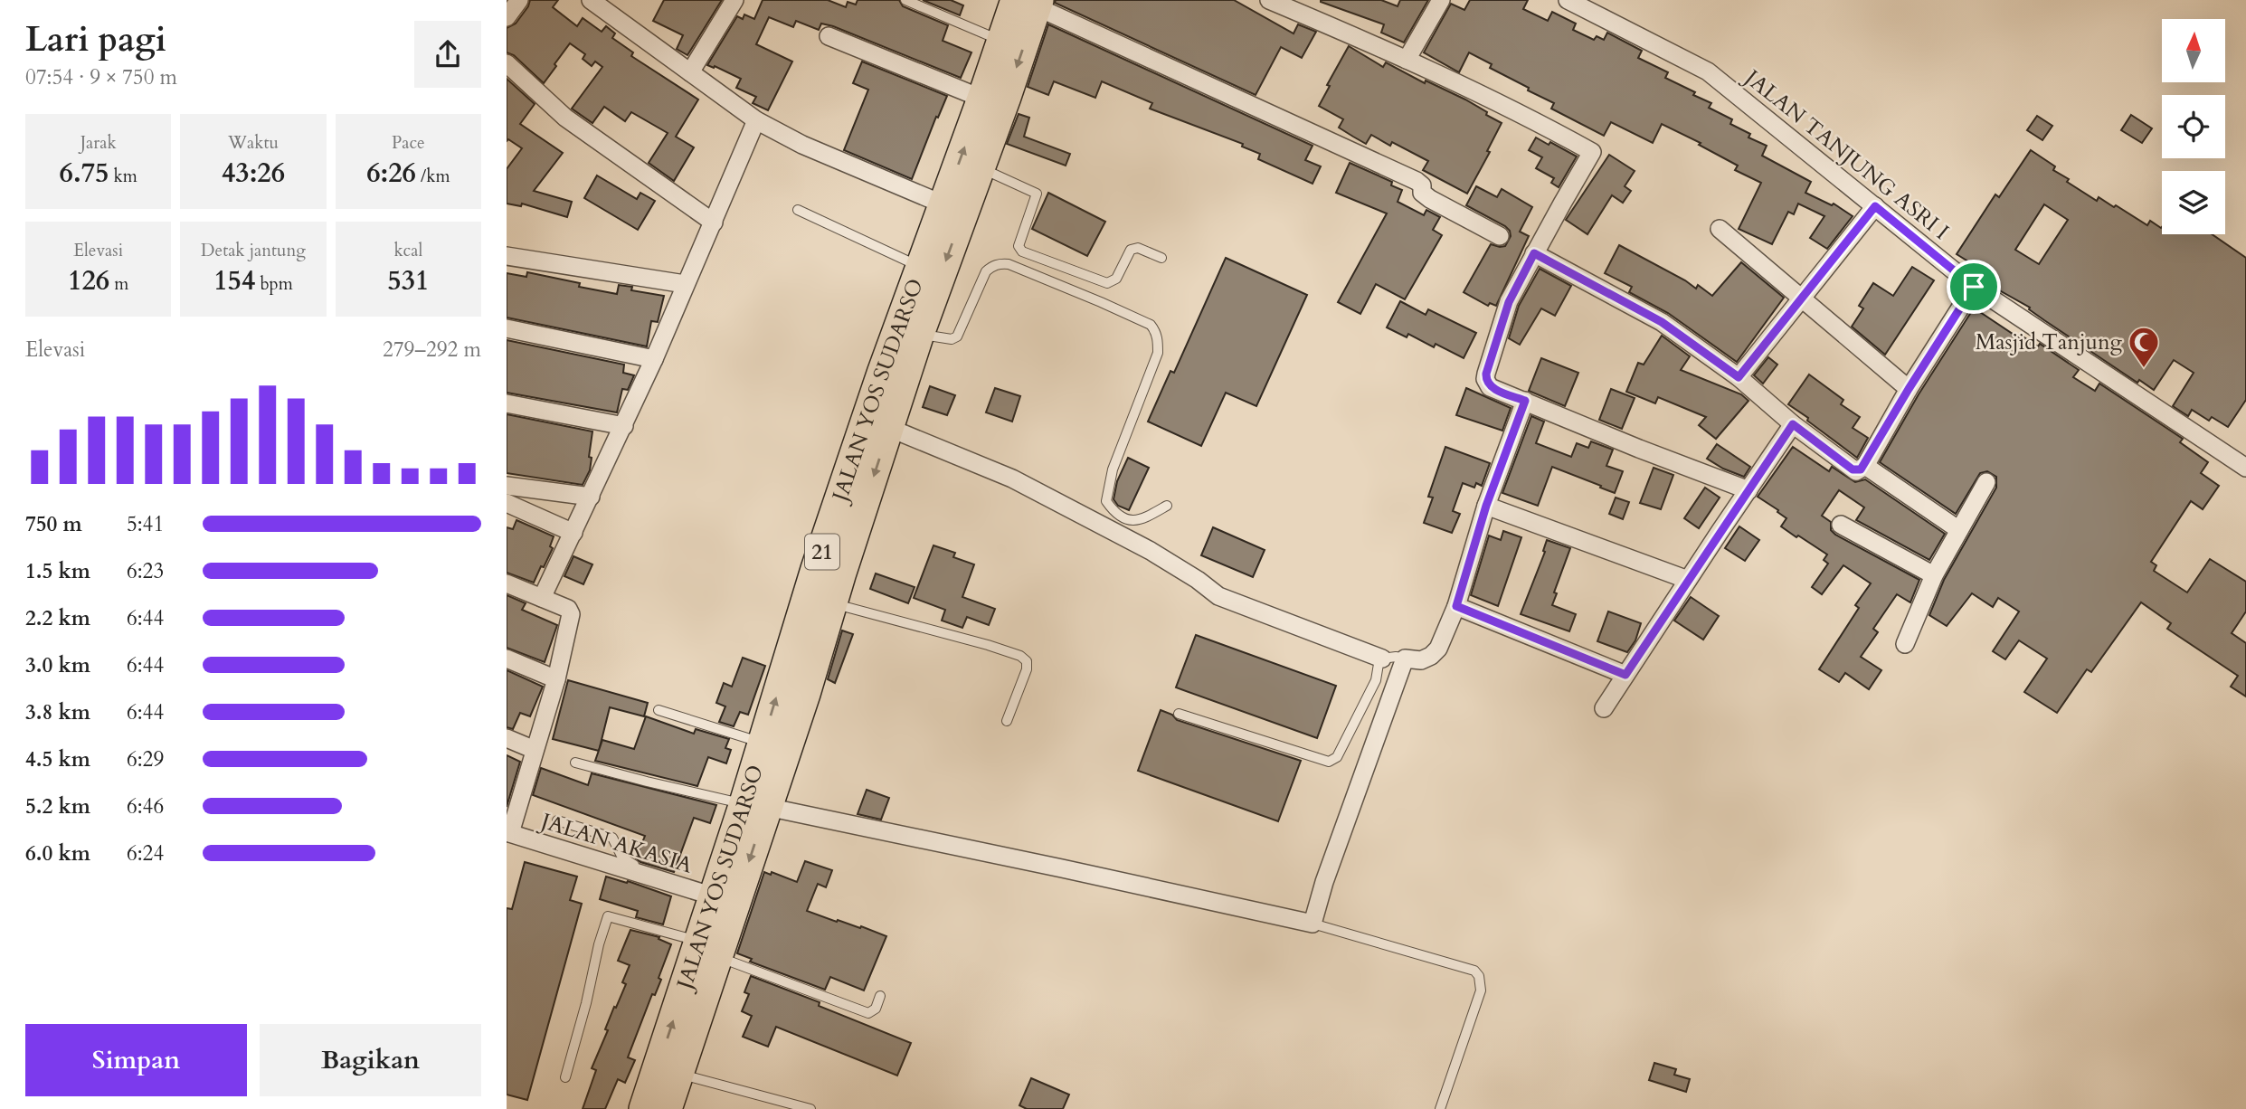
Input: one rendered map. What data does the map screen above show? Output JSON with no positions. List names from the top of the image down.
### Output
{
  "streets": {
    "highway": ["JALAN YOS SUDARSO", "21"],
    "street": ["JALAN TANJUNG ASRI I", "JALAN AKASIA"]
  },
  "crossings": [
    ["JALAN YOS SUDARSO", "JALAN AKASIA"]
  ],
  "places": {
    "mosque": ["Masjid Tanjung"]
  },
  "north": "top",
  "page": {
    "heading": ["Lari pagi", "07:54 · 9 × 750 m"],
    "stats": [
      ["Jarak", "6.75 km"],
      ["Waktu", "43:26"],
      ["Pace", "6:26 /km"],
      ["Elevasi", "126 m"],
      ["Detak jantung", "154 bpm"],
      ["kcal", "531"]
    ],
    "chart": ["Elevasi", "279–292 m"],
    "list": [
      {
        "name": "750 m",
        "note": "5:41"
      },
      {
        "name": "1.5 km",
        "note": "6:23"
      },
      {
        "name": "2.2 km",
        "note": "6:44"
      },
      {
        "name": "3.0 km",
        "note": "6:44"
      },
      {
        "name": "3.8 km",
        "note": "6:44"
      },
      {
        "name": "4.5 km",
        "note": "6:29"
      },
      {
        "name": "5.2 km",
        "note": "6:46"
      },
      {
        "name": "6.0 km",
        "note": "6:24"
      }
    ],
    "buttons": ["Simpan", "Bagikan"]
  }
}
